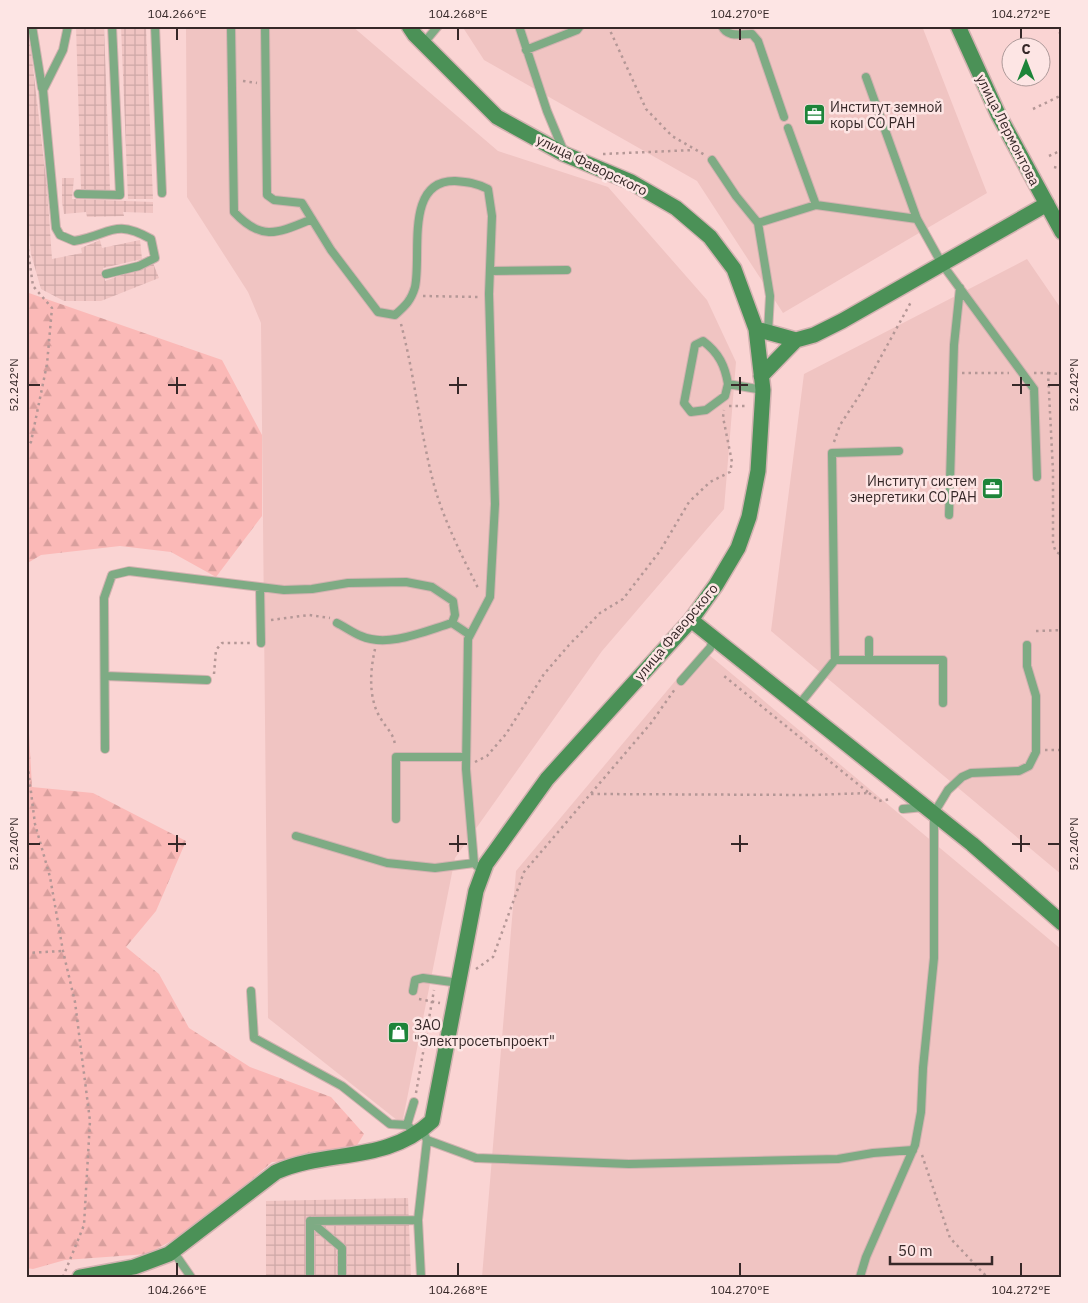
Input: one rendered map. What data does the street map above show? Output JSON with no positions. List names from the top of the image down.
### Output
{
  "streets": {
    "street": ["улица Лермонтова", "улица Фаворского"]
  },
  "places": {
    "office": ["Институт земной коры СО РАН", "Институт систем энергетики СО РАН"],
    "shop": ["ЗАО \"Электросетьпроект\""]
  },
  "scale_bar": "50 m",
  "north": "top",
  "coordinates": [
    "104.266°E",
    "104.268°E",
    "104.270°E",
    "104.272°E",
    "52.242°N",
    "52.240°N"
  ]
}
